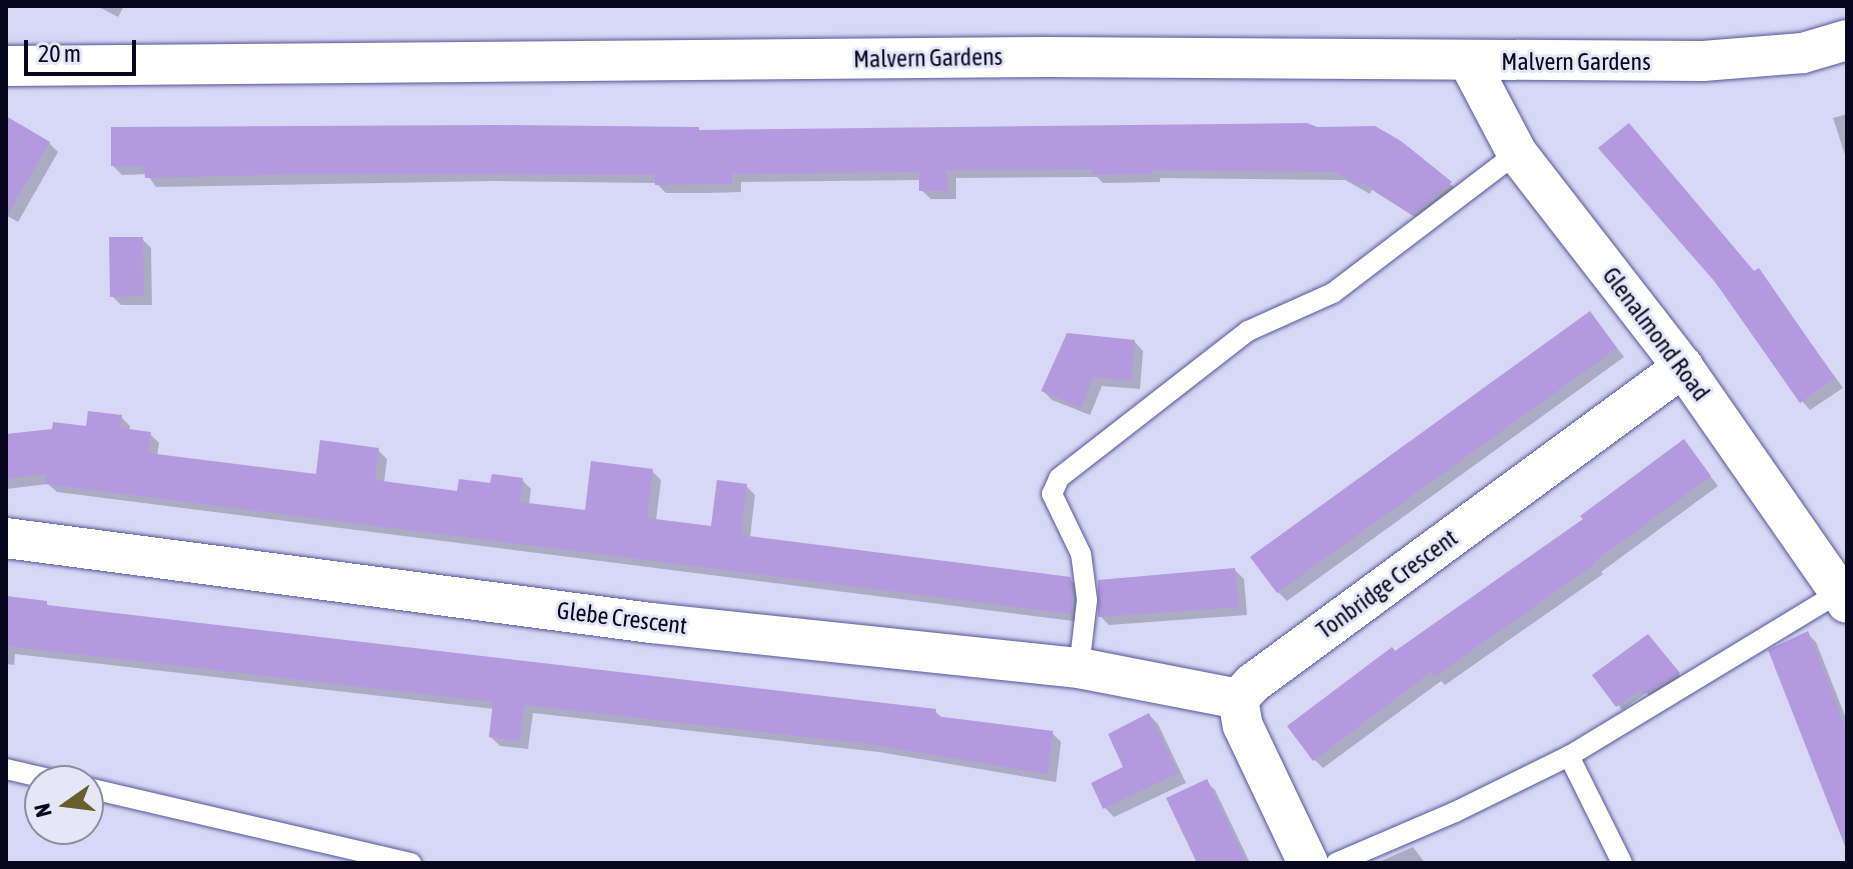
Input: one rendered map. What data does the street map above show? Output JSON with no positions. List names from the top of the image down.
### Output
{
  "streets": {
    "street": [
      "Malvern Gardens",
      "Glenalmond Road",
      "Tonbridge Crescent",
      "Glebe Crescent"
    ]
  },
  "crossings": [
    ["Malvern Gardens", "Glenalmond Road"],
    ["Glenalmond Road", "Tonbridge Crescent"],
    ["Tonbridge Crescent", "Glebe Crescent"]
  ],
  "scale_bar": "20 m",
  "north": "left"
}
